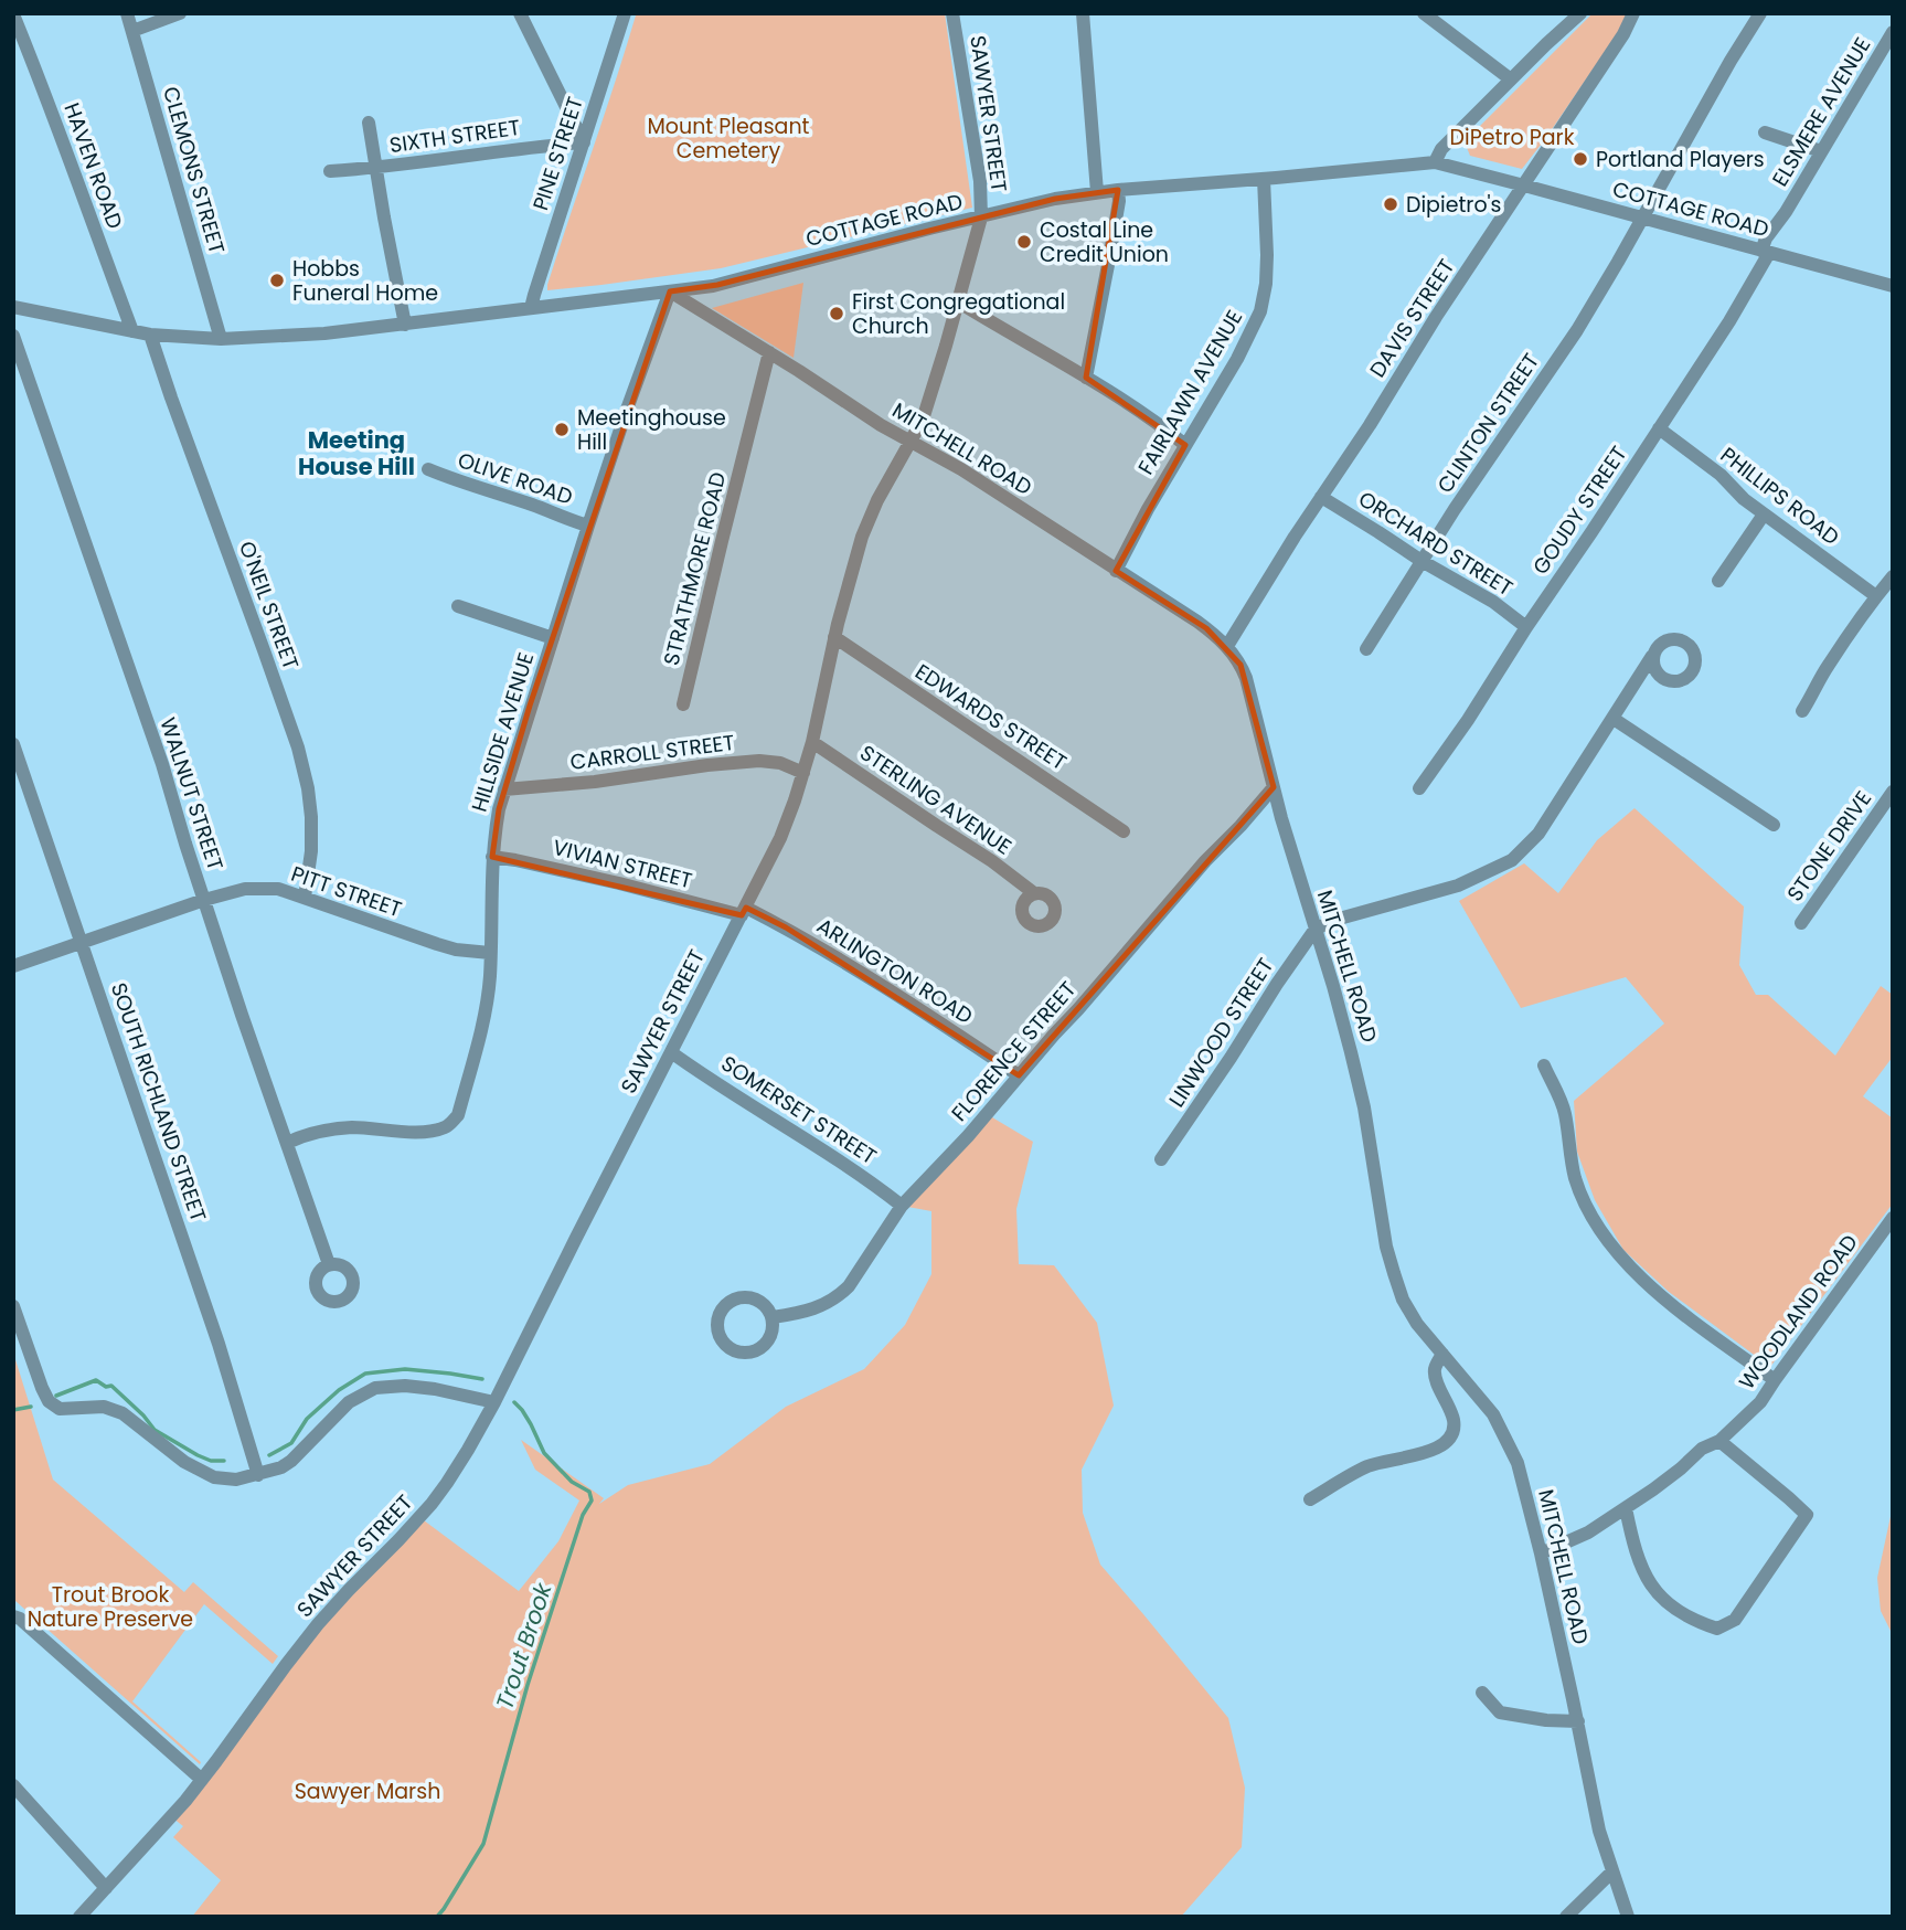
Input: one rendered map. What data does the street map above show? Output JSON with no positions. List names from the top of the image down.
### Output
{
  "streets": {
    "street": [
      "ELSMERE AVENUE",
      "SAWYER STREET",
      "SIXTH STREET",
      "PINE STREET",
      "HAVEN ROAD",
      "CLEMONS STREET",
      "COTTAGE ROAD",
      "DAVIS STREET",
      "FAIRLAWN AVENUE",
      "CLINTON STREET",
      "MITCHELL ROAD",
      "OLIVE ROAD",
      "PHILLIPS ROAD",
      "GOUDY STREET",
      "ORCHARD STREET",
      "STRATHMORE ROAD",
      "O'NEIL STREET",
      "EDWARDS STREET",
      "HILLSIDE AVENUE",
      "CARROLL STREET",
      "WALNUT STREET",
      "STERLING AVENUE",
      "STONE DRIVE",
      "VIVIAN STREET",
      "PITT STREET",
      "ARLINGTON ROAD",
      "LINWOOD STREET",
      "FLORENCE STREET",
      "SOUTH RICHLAND STREET",
      "SOMERSET STREET",
      "WOODLAND ROAD"
    ]
  },
  "crossings": [
    ["ELSMERE AVENUE", "COTTAGE ROAD"],
    ["ELSMERE AVENUE", "GOUDY STREET"],
    ["SAWYER STREET", "COTTAGE ROAD"],
    ["SAWYER STREET", "MITCHELL ROAD"],
    ["SAWYER STREET", "EDWARDS STREET"],
    ["SAWYER STREET", "CARROLL STREET"],
    ["SAWYER STREET", "STERLING AVENUE"],
    ["SAWYER STREET", "VIVIAN STREET"],
    ["SAWYER STREET", "ARLINGTON ROAD"],
    ["SAWYER STREET", "SOMERSET STREET"],
    ["SIXTH STREET", "PINE STREET"],
    ["PINE STREET", "COTTAGE ROAD"],
    ["HAVEN ROAD", "COTTAGE ROAD"],
    ["CLEMONS STREET", "COTTAGE ROAD"],
    ["COTTAGE ROAD", "DAVIS STREET"],
    ["COTTAGE ROAD", "FAIRLAWN AVENUE"],
    ["COTTAGE ROAD", "CLINTON STREET"],
    ["COTTAGE ROAD", "MITCHELL ROAD"],
    ["COTTAGE ROAD", "GOUDY STREET"],
    ["COTTAGE ROAD", "O'NEIL STREET"],
    ["COTTAGE ROAD", "HILLSIDE AVENUE"],
    ["DAVIS STREET", "MITCHELL ROAD"],
    ["DAVIS STREET", "ORCHARD STREET"],
    ["FAIRLAWN AVENUE", "MITCHELL ROAD"],
    ["CLINTON STREET", "ORCHARD STREET"],
    ["MITCHELL ROAD", "STRATHMORE ROAD"],
    ["MITCHELL ROAD", "HILLSIDE AVENUE"],
    ["MITCHELL ROAD", "LINWOOD STREET"],
    ["MITCHELL ROAD", "FLORENCE STREET"],
    ["MITCHELL ROAD", "WOODLAND ROAD"],
    ["OLIVE ROAD", "HILLSIDE AVENUE"],
    ["PHILLIPS ROAD", "GOUDY STREET"],
    ["GOUDY STREET", "ORCHARD STREET"],
    ["O'NEIL STREET", "PITT STREET"],
    ["HILLSIDE AVENUE", "CARROLL STREET"],
    ["HILLSIDE AVENUE", "WALNUT STREET"],
    ["HILLSIDE AVENUE", "VIVIAN STREET"],
    ["HILLSIDE AVENUE", "PITT STREET"],
    ["WALNUT STREET", "PITT STREET"],
    ["VIVIAN STREET", "ARLINGTON ROAD"],
    ["PITT STREET", "SOUTH RICHLAND STREET"],
    ["ARLINGTON ROAD", "FLORENCE STREET"],
    ["FLORENCE STREET", "SOMERSET STREET"]
  ],
  "districts": ["Meeting House Hill"],
  "water": ["Trout Brook"],
  "parks": [
    "Mount Pleasant Cemetery",
    "DiPetro Park",
    "Trout Brook Nature Preserve",
    "Sawyer Marsh"
  ],
  "places": [
    "Portland Players",
    "Dipietro's",
    "Costal Line Credit Union",
    "Hobbs Funeral Home",
    "First Congregational Church",
    "Meetinghouse Hill"
  ]
}
